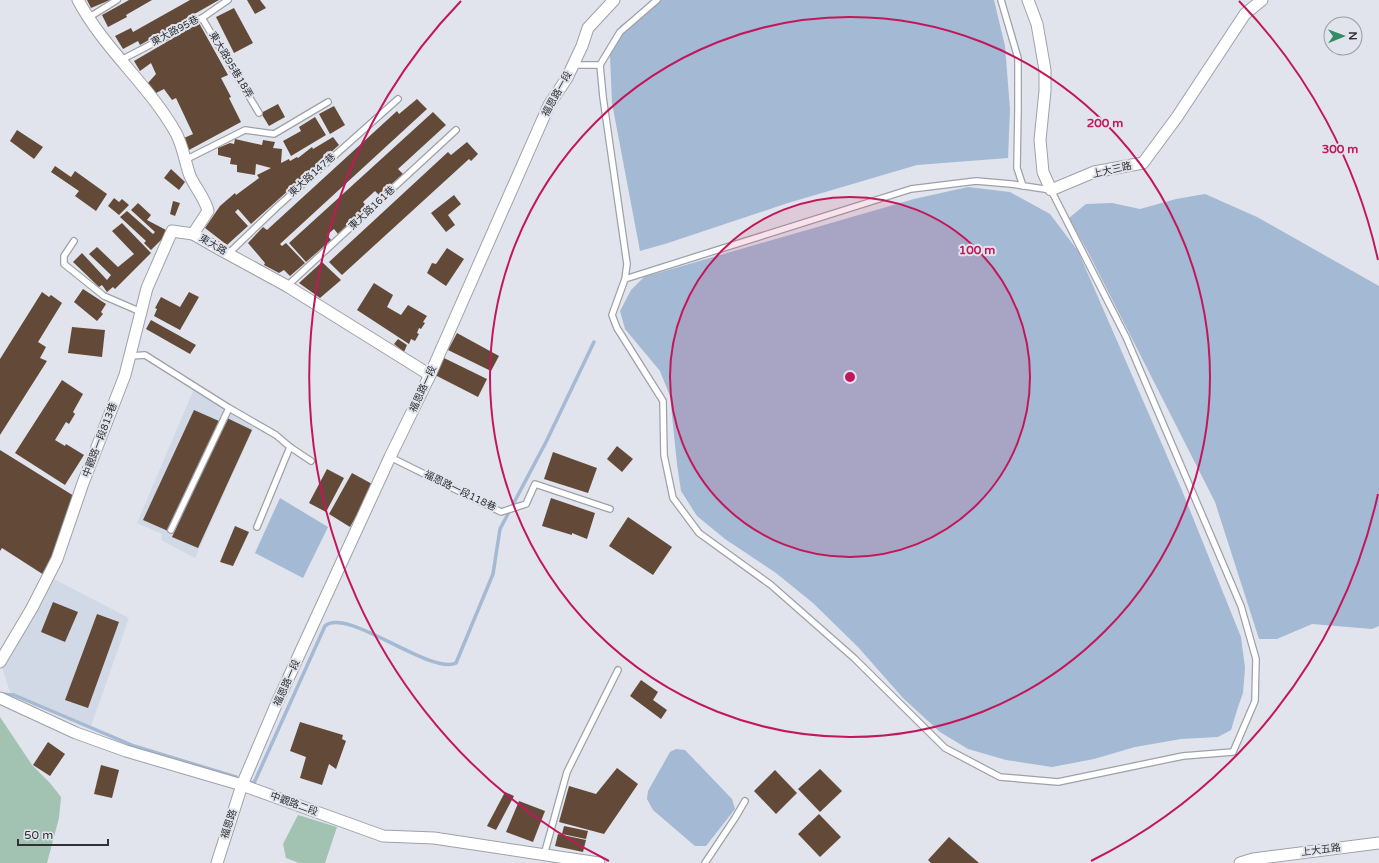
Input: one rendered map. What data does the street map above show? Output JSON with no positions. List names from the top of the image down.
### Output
{
  "streets": {
    "street": [
      "福恩路一段",
      "上大三路",
      "東大路",
      "中觀路一段813巷",
      "中觀路二段",
      "福恩路",
      "上大五路"
    ],
    "lane": [
      "東大路95巷",
      "東大路95巷18弄",
      "東大路147巷",
      "東大路161巷",
      "福恩路一段118巷"
    ]
  },
  "crossings": [
    ["東大路95巷", "東大路95巷18弄"],
    ["東大路95巷", "東大路"],
    ["福恩路一段", "東大路"],
    ["福恩路一段", "福恩路一段118巷"],
    ["福恩路一段", "中觀路二段"],
    ["福恩路一段", "福恩路"],
    ["東大路147巷", "東大路"],
    ["東大路161巷", "東大路"],
    ["東大路", "中觀路一段813巷"],
    ["中觀路二段", "福恩路"]
  ],
  "scale_bar": "50 m",
  "north": "right",
  "rings": ["200 m", "300 m", "100 m"]
}
